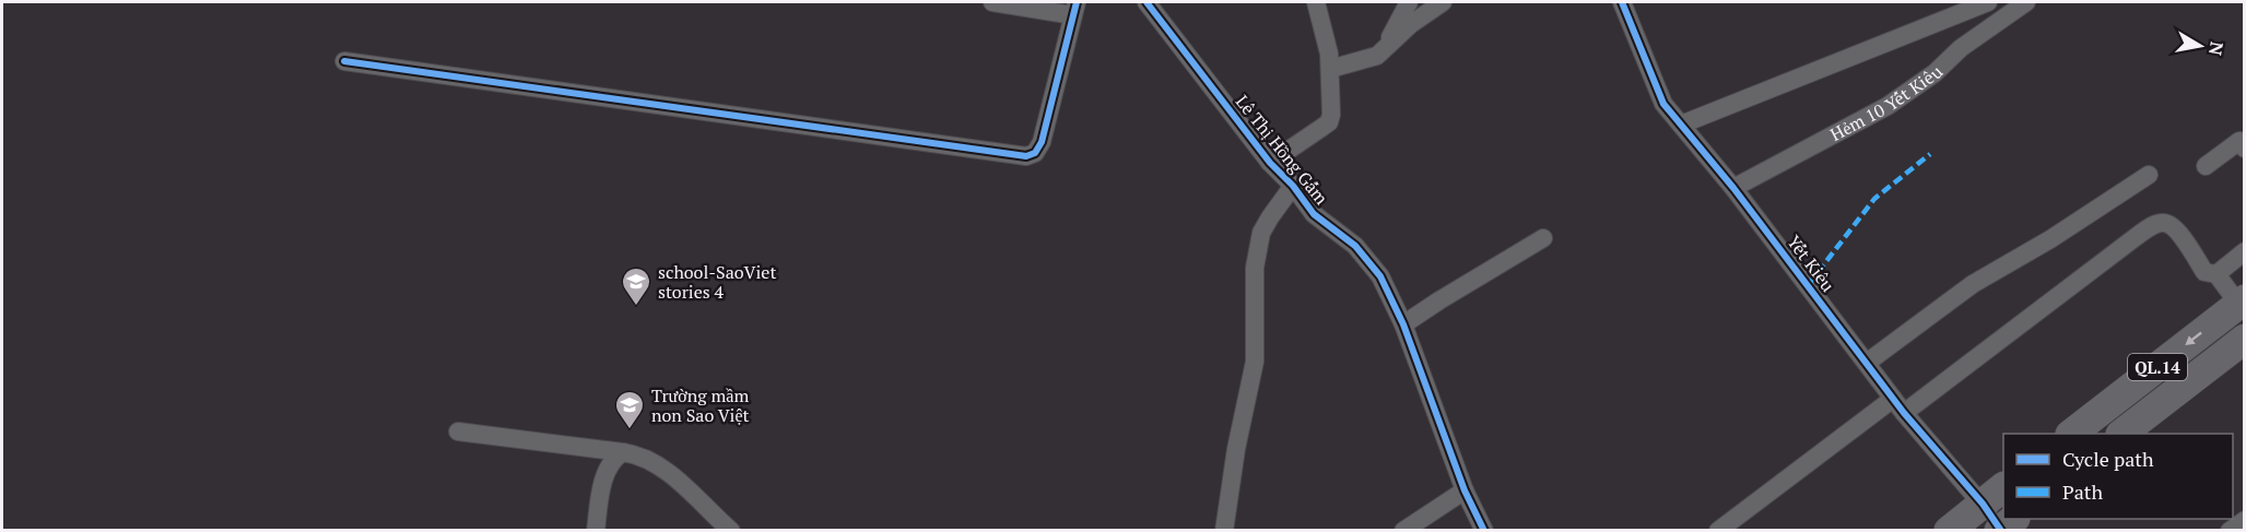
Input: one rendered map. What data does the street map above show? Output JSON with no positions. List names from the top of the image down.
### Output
{
  "streets": {
    "main road": ["QL.14"],
    "street": ["Hẻm 10 Yết Kiêu", "Lê Thị Hồng Gấm", "Yết Kiêu"]
  },
  "crossings": [
    ["Hẻm 10 Yết Kiêu", "Yết Kiêu"]
  ],
  "places": {
    "school or university": ["school-SaoViet stories 4", "Trường mầm non Sao Việt"]
  },
  "legend": ["Cycle path", "Path"],
  "north": "right"
}
